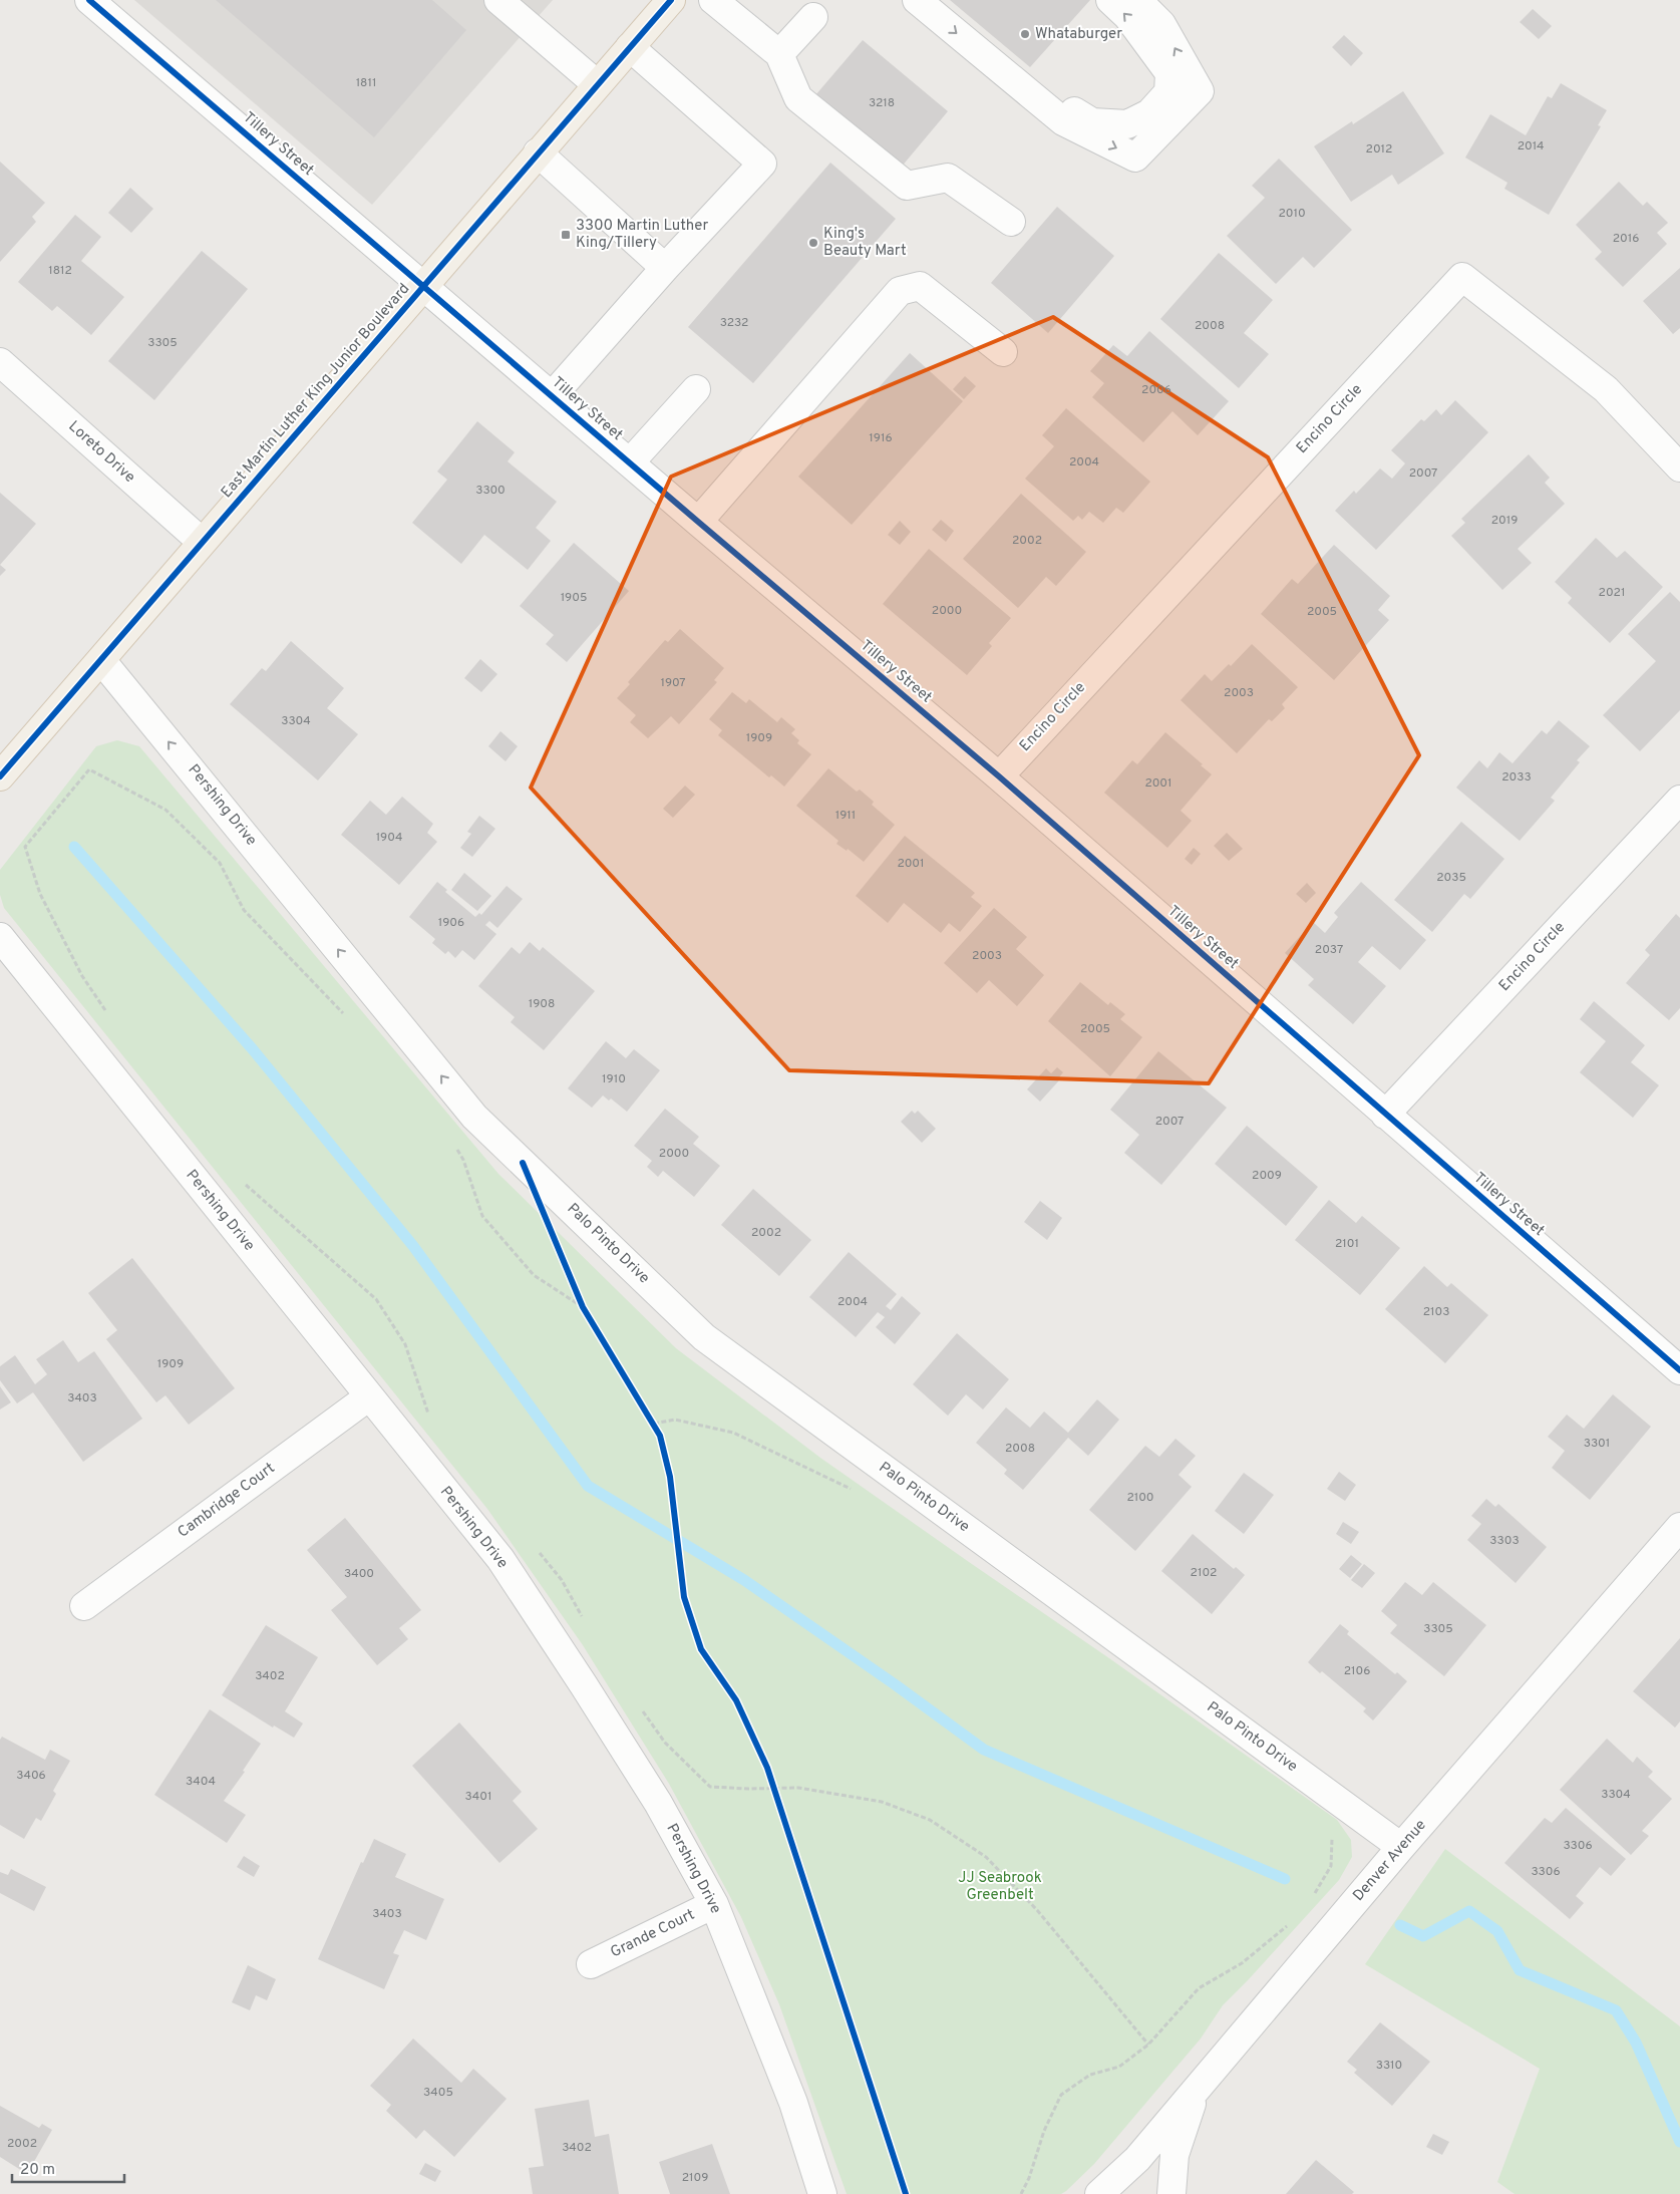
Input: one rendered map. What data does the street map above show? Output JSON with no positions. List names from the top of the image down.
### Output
{
  "streets": {
    "main road": ["East Martin Luther King Junior Boulevard"],
    "street": [
      "Tillery Street",
      "Encino Circle",
      "Loreto Drive",
      "Pershing Drive",
      "Palo Pinto Drive",
      "Cambridge Court",
      "Denver Avenue",
      "Grande Court"
    ]
  },
  "crossings": [
    ["Tillery Street", "East Martin Luther King Junior Boulevard"],
    ["Tillery Street", "Encino Circle"],
    ["East Martin Luther King Junior Boulevard", "Loreto Drive"],
    ["East Martin Luther King Junior Boulevard", "Pershing Drive"],
    ["Pershing Drive", "Palo Pinto Drive"],
    ["Pershing Drive", "Cambridge Court"],
    ["Pershing Drive", "Grande Court"],
    ["Palo Pinto Drive", "Denver Avenue"]
  ],
  "parks": ["JJ Seabrook Greenbelt"],
  "places": {
    "other": ["Whataburger", "King's Beauty Mart"],
    "transit": ["3300 Martin Luther King/Tillery"]
  },
  "house_numbers": [
    "1811",
    "3218",
    "2014",
    "2012",
    "2010",
    "2016",
    "1812",
    "3232",
    "2008",
    "3305",
    "2006",
    "1916",
    "2004",
    "2007",
    "3300",
    "2019",
    "2002",
    "2021",
    "1905",
    "2000",
    "2005",
    "1907",
    "2003",
    "3304",
    "1909",
    "2033",
    "2001",
    "1911",
    "1904",
    "2001",
    "2035",
    "1906",
    "2037",
    "2003",
    "1908",
    "2005",
    "1910",
    "2007",
    "2000",
    "2009",
    "2002",
    "2101",
    "2004",
    "2103",
    "1909",
    "3403",
    "3301",
    "2008",
    "2100",
    "3303",
    "2102",
    "3400",
    "3305",
    "2106",
    "3402",
    "3406",
    "3404",
    "3304",
    "3401",
    "3306",
    "3306",
    "3403",
    "3310",
    "3405",
    "2002",
    "3402",
    "2109"
  ],
  "scale_bar": "20 m"
}
